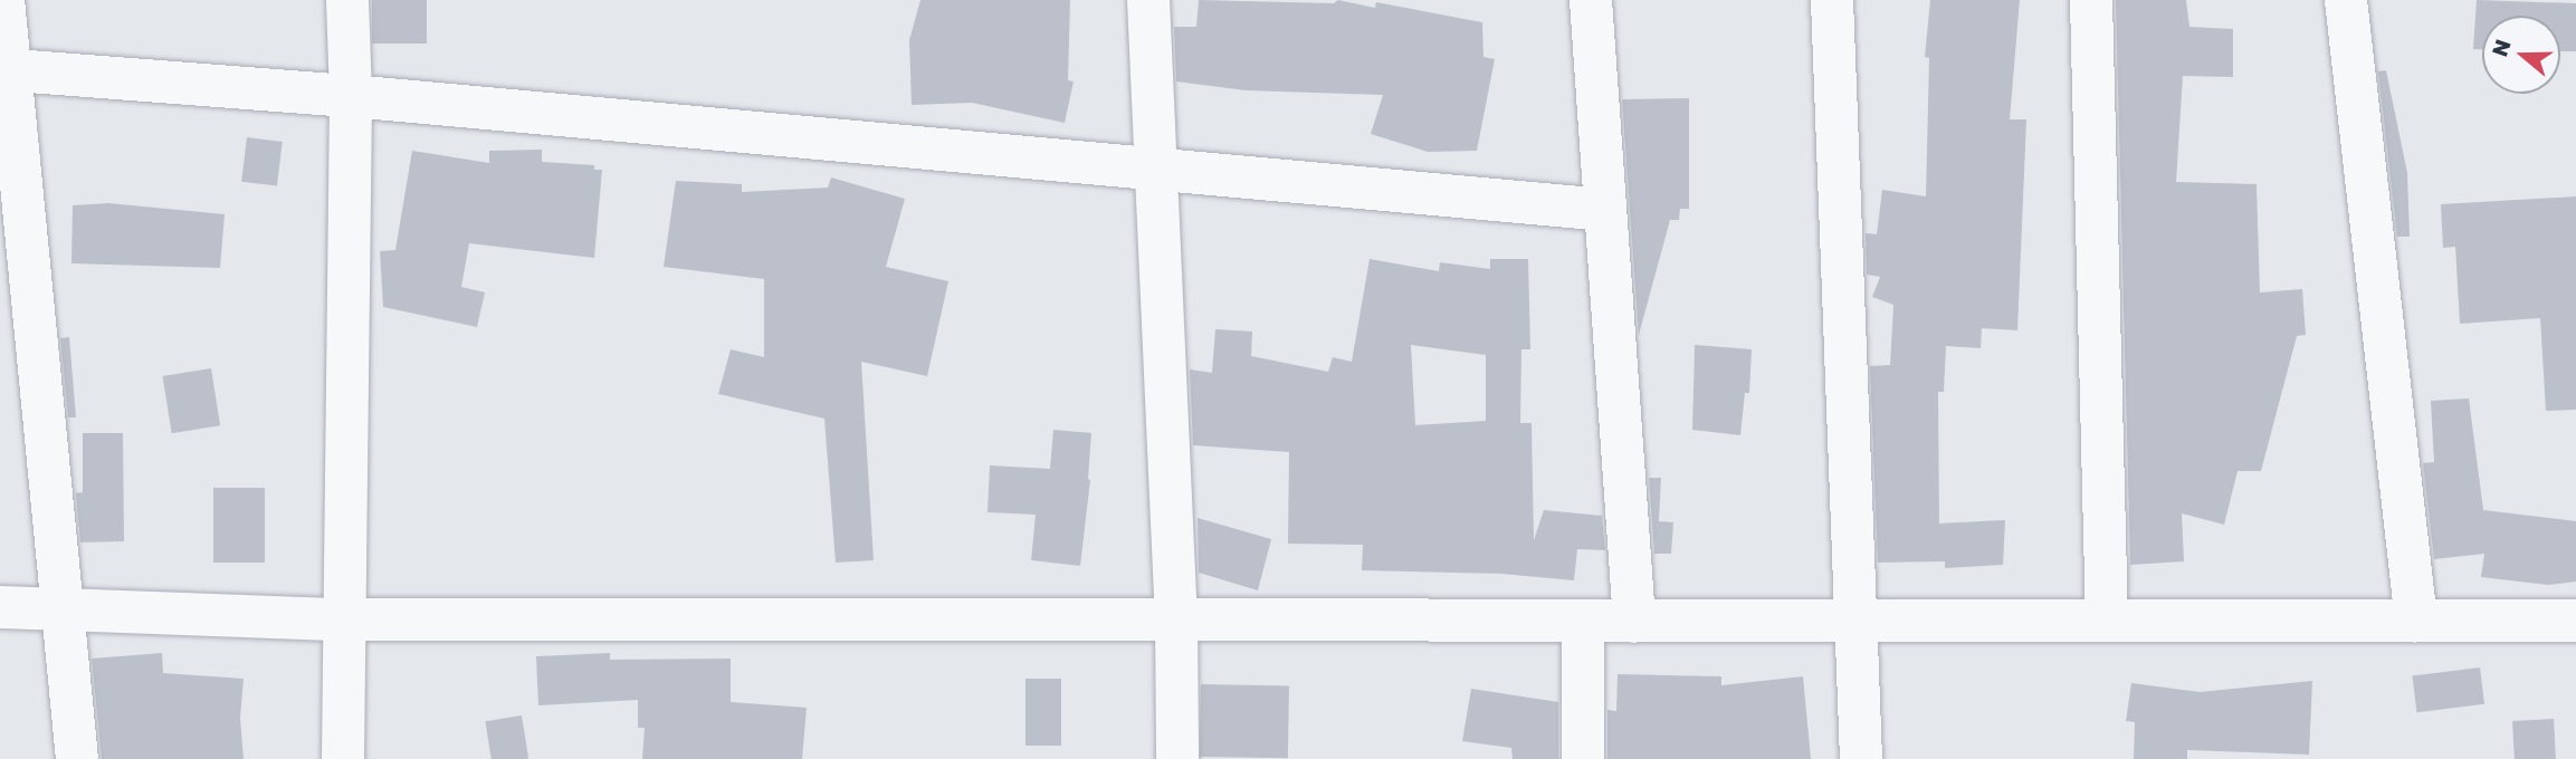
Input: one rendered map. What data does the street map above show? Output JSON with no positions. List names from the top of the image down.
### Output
{
  "north": "left"
}
